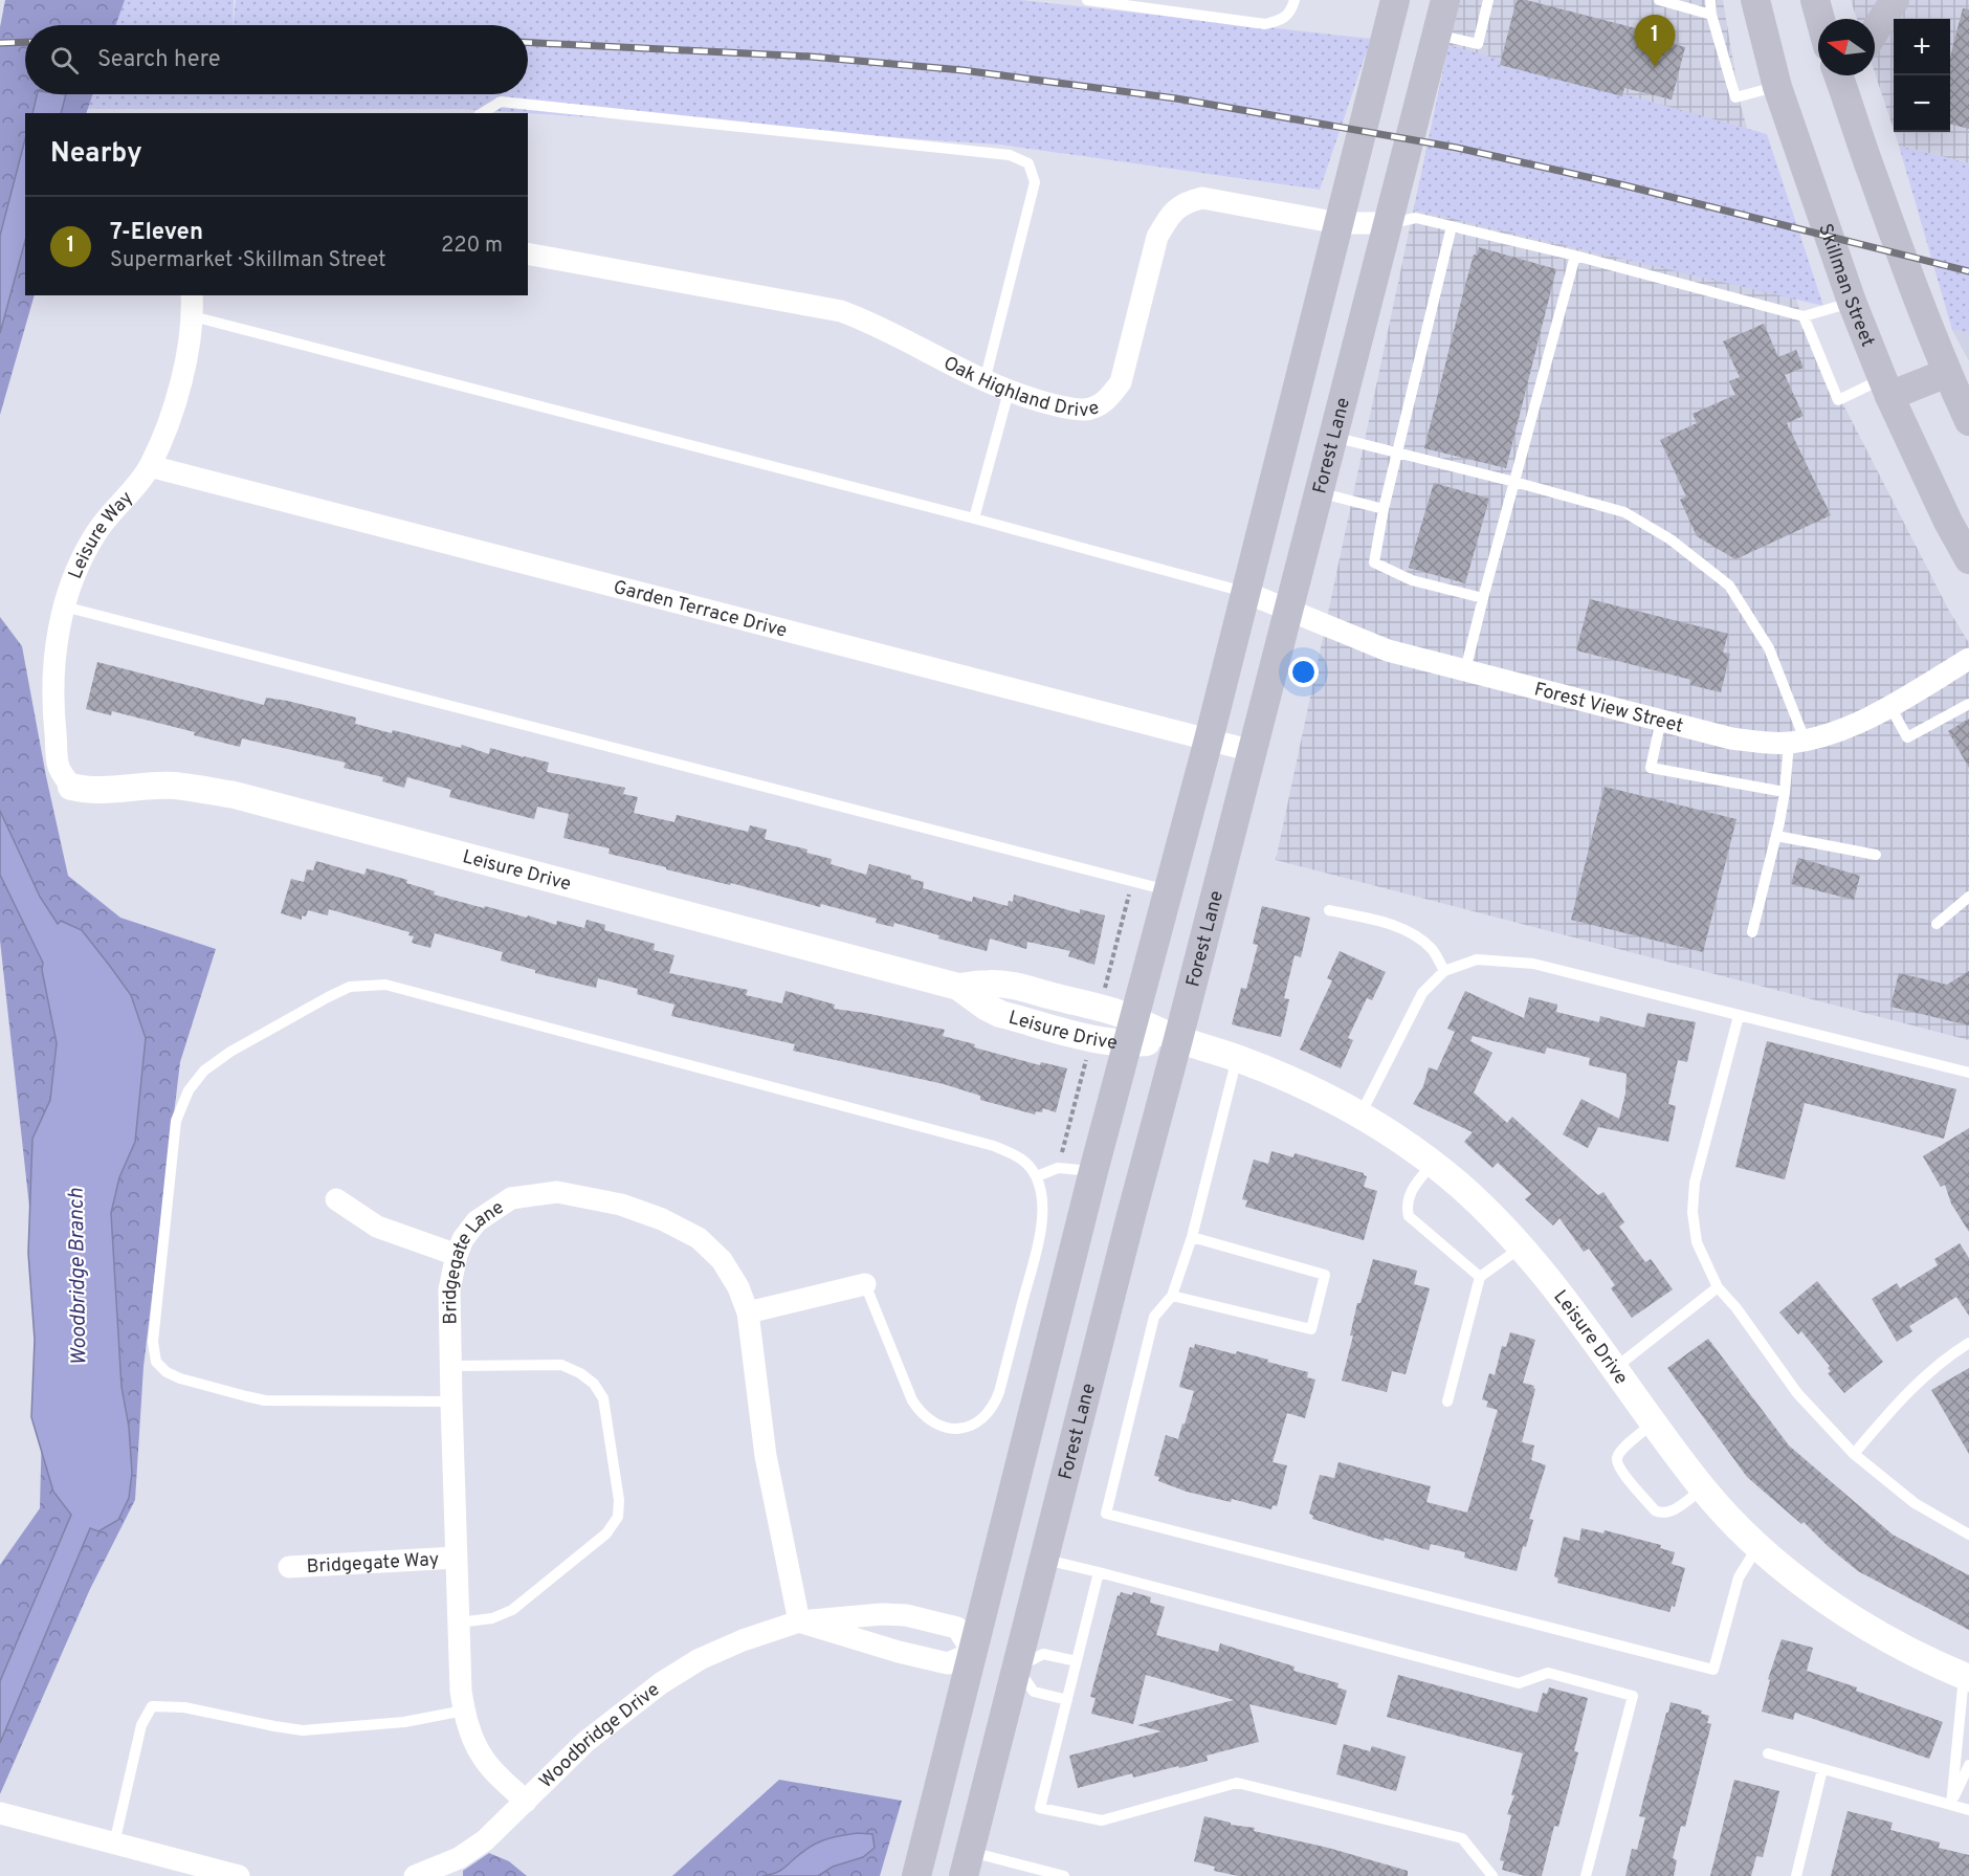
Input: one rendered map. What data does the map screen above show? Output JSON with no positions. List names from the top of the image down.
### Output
{
  "streets": {
    "main road": ["Skillman Street", "Forest Lane"],
    "street": [
      "Oak Highland Drive",
      "Leisure Way",
      "Garden Terrace Drive",
      "Forest View Street",
      "Leisure Drive",
      "Bridgegate Lane",
      "Bridgegate Way",
      "Woodbridge Drive"
    ]
  },
  "crossings": [
    ["Oak Highland Drive", "Forest Lane"],
    ["Forest Lane", "Garden Terrace Drive"],
    ["Forest Lane", "Forest View Street"],
    ["Forest Lane", "Leisure Drive"],
    ["Leisure Way", "Garden Terrace Drive"],
    ["Leisure Way", "Leisure Drive"],
    ["Bridgegate Lane", "Bridgegate Way"],
    ["Bridgegate Lane", "Woodbridge Drive"]
  ],
  "water": ["Woodbridge Branch"],
  "north": "left",
  "page": {
    "pins": "1",
    "map_buttons": ["+", "−"],
    "search": "Search here",
    "heading": "Nearby",
    "list": [
      {
        "mark": "1",
        "name": "7-Eleven",
        "note": "Supermarket · Skillman Street",
        "value": "220 m"
      }
    ]
  }
}
